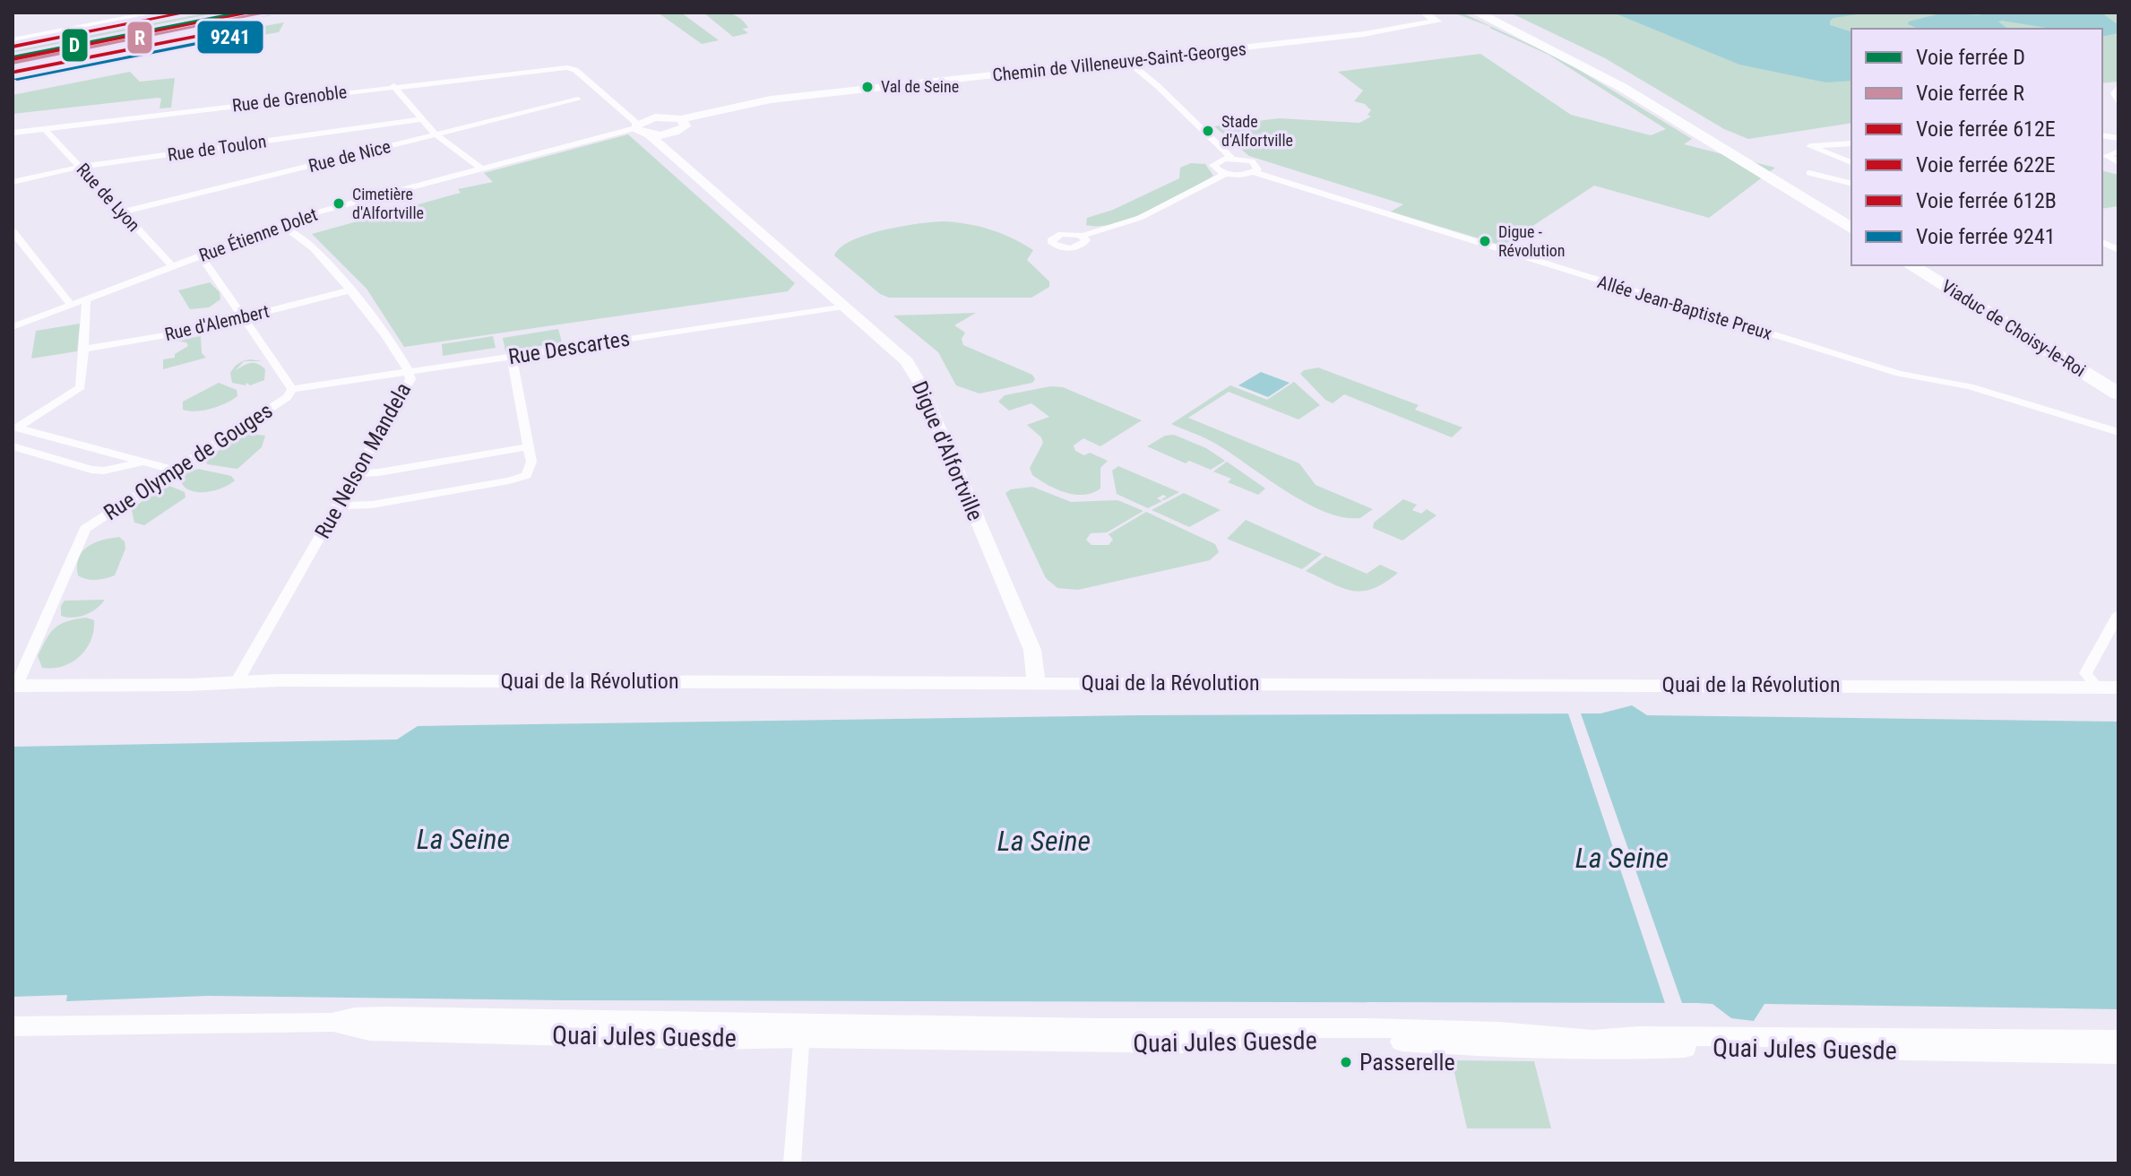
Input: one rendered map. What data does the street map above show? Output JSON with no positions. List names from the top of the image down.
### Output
{
  "streets": {
    "highway": ["Viaduc de Choisy-le-Roi"],
    "main road": [
      "Chemin de Villeneuve-Saint-Georges",
      "Digue d'Alfortville",
      "Quai de la Révolution",
      "Quai Jules Guesde"
    ],
    "street": [
      "Rue de Grenoble",
      "Rue de Toulon",
      "Rue de Nice",
      "Rue de Lyon",
      "Rue Étienne Dolet",
      "Allée Jean-Baptiste Preux",
      "Rue d'Alembert",
      "Rue Descartes",
      "Rue Nelson Mandela",
      "Rue Olympe de Gouges"
    ]
  },
  "crossings": [
    ["Chemin de Villeneuve-Saint-Georges", "Rue de Grenoble"],
    ["Chemin de Villeneuve-Saint-Georges", "Rue Étienne Dolet"],
    ["Rue de Grenoble", "Rue de Lyon"],
    ["Rue de Grenoble", "Rue Étienne Dolet"],
    ["Rue de Toulon", "Rue de Lyon"],
    ["Rue de Nice", "Rue de Lyon"],
    ["Rue de Lyon", "Rue Étienne Dolet"],
    ["Rue Étienne Dolet", "Rue Nelson Mandela"],
    ["Rue Étienne Dolet", "Rue Olympe de Gouges"],
    ["Rue d'Alembert", "Rue Nelson Mandela"],
    ["Rue d'Alembert", "Rue Olympe de Gouges"],
    ["Rue Descartes", "Digue d'Alfortville"],
    ["Rue Descartes", "Rue Nelson Mandela"],
    ["Rue Descartes", "Rue Olympe de Gouges"],
    ["Digue d'Alfortville", "Quai de la Révolution"],
    ["Rue Nelson Mandela", "Quai de la Révolution"],
    ["Rue Olympe de Gouges", "Quai de la Révolution"]
  ],
  "water": ["La Seine"],
  "places": [
    "Val de Seine",
    "Stade d'Alfortville",
    "Cimetière d'Alfortville",
    "Digue - Révolution",
    "Passerelle"
  ],
  "lines": [
    "rail line D",
    "rail line R",
    "rail line 612E",
    "rail line 612B",
    "rail line 622E",
    "rail line 9241"
  ],
  "legend": [
    "Voie ferrée D",
    "Voie ferrée R",
    "Voie ferrée 612E",
    "Voie ferrée 622E",
    "Voie ferrée 612B",
    "Voie ferrée 9241"
  ]
}
